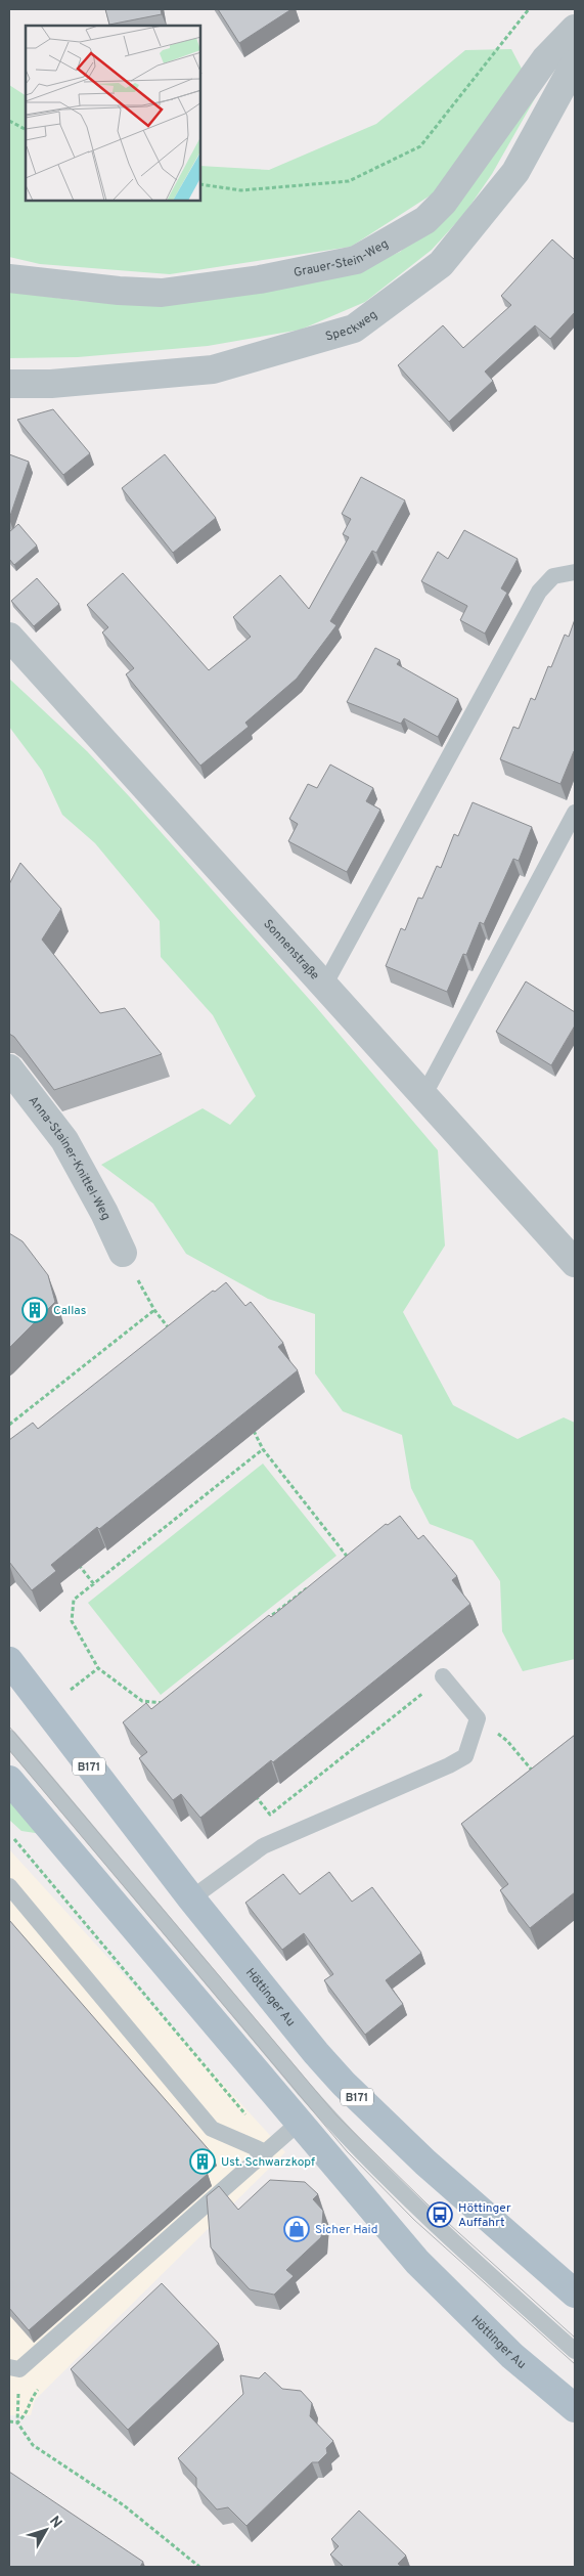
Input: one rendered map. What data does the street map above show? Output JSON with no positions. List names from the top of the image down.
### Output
{
  "streets": {
    "main road": ["B171", "Höttinger Au"],
    "street": [
      "Grauer-Stein-Weg",
      "Speckweg",
      "Sonnenstraße",
      "Anna-Stainer-Knittel-Weg"
    ]
  },
  "places": {
    "building": ["Callas", "Ust. Schwarzkopf"],
    "bus stop": ["Höttinger Auffahrt"],
    "shop": ["Sicher Haid"]
  },
  "north": "top right"
}
